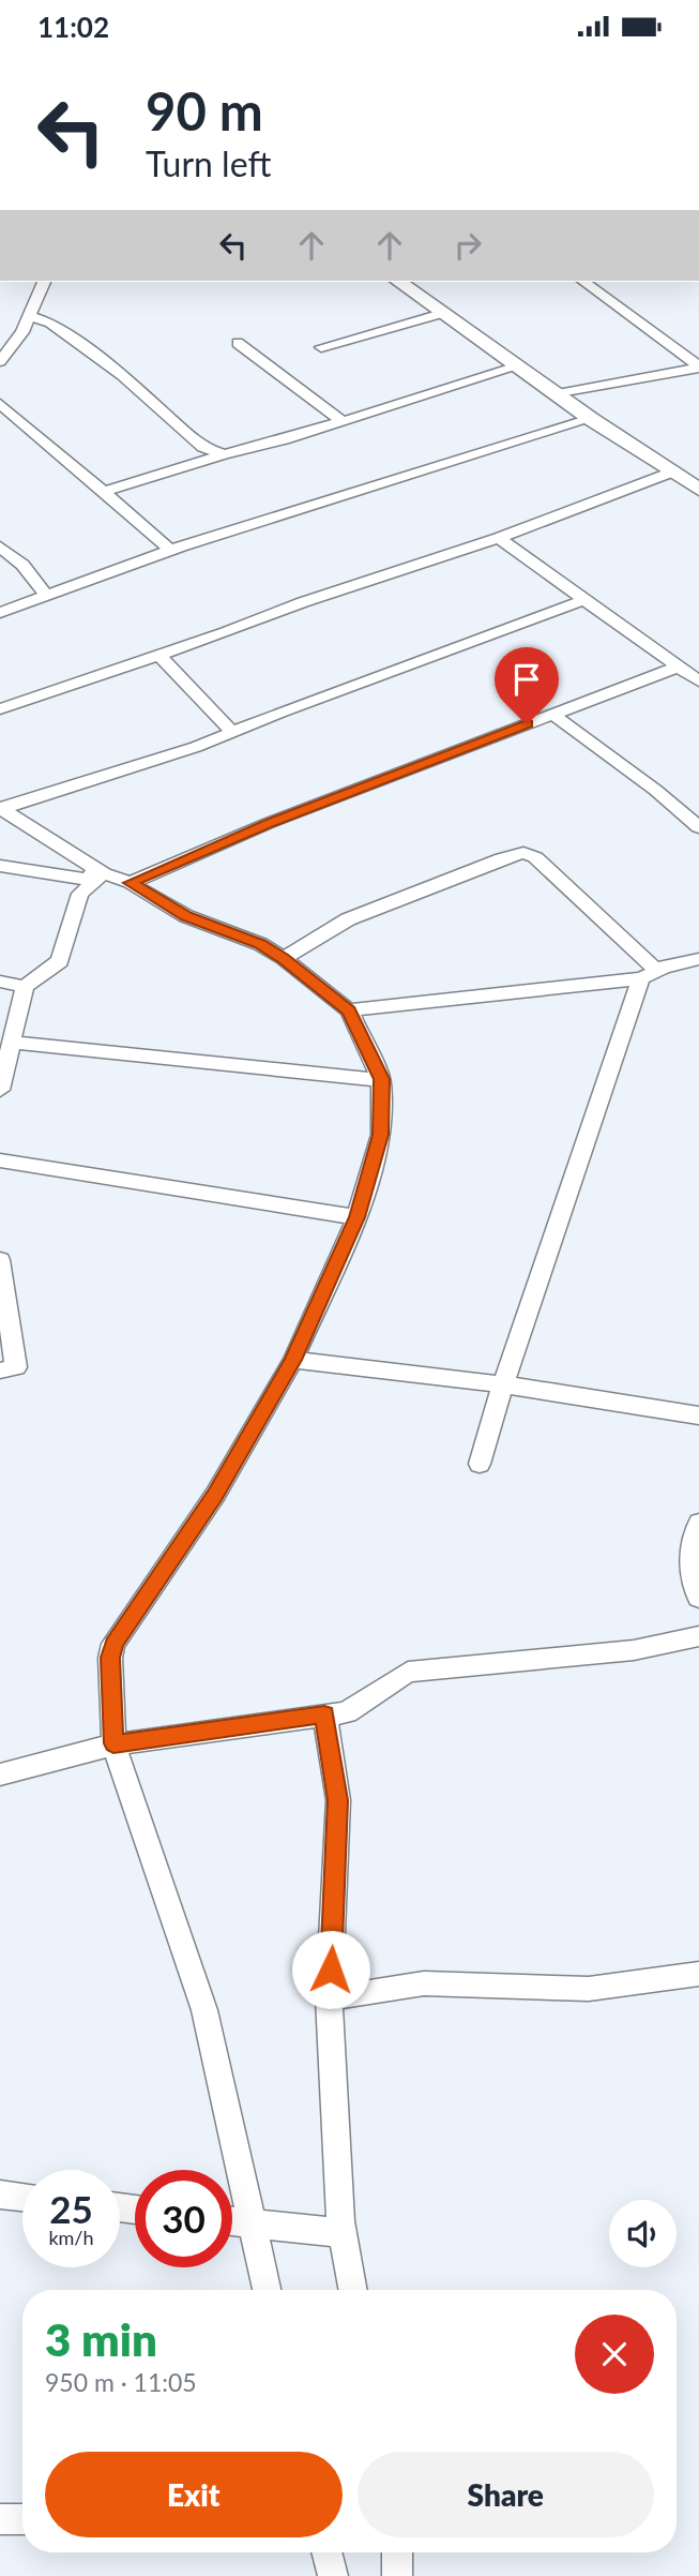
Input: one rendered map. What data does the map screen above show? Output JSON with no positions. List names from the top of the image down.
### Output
{
  "page": {
    "status": "11:02",
    "turn": ["90 m", "Turn left"],
    "speed": "25 km/h",
    "limit": "30",
    "heading": ["3 min", "950 m · 11:05"],
    "buttons": ["Exit", "Share"]
  }
}
